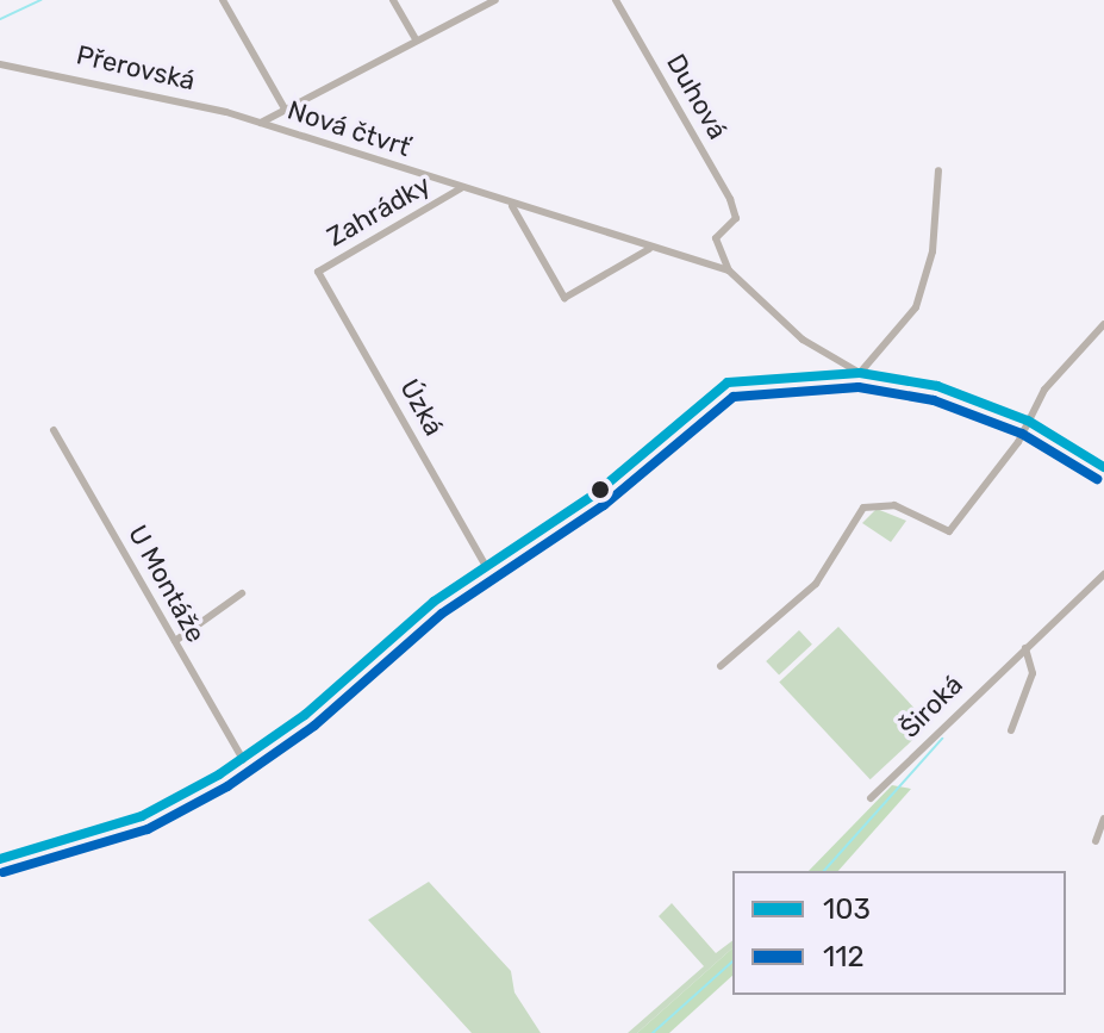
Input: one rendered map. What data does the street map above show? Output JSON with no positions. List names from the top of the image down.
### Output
{
  "streets": {
    "street": [
      "Přerovská",
      "Duhová",
      "Nová čtvrť",
      "Zahrádky",
      "Úzká",
      "U Montáže",
      "Široká"
    ]
  },
  "crossings": [
    ["Přerovská", "Nová čtvrť"],
    ["Duhová", "Nová čtvrť"],
    ["Nová čtvrť", "Zahrádky"],
    ["Zahrádky", "Úzká"]
  ],
  "lines": ["transit line 103", "transit line 112"],
  "legend": ["103", "112"]
}
